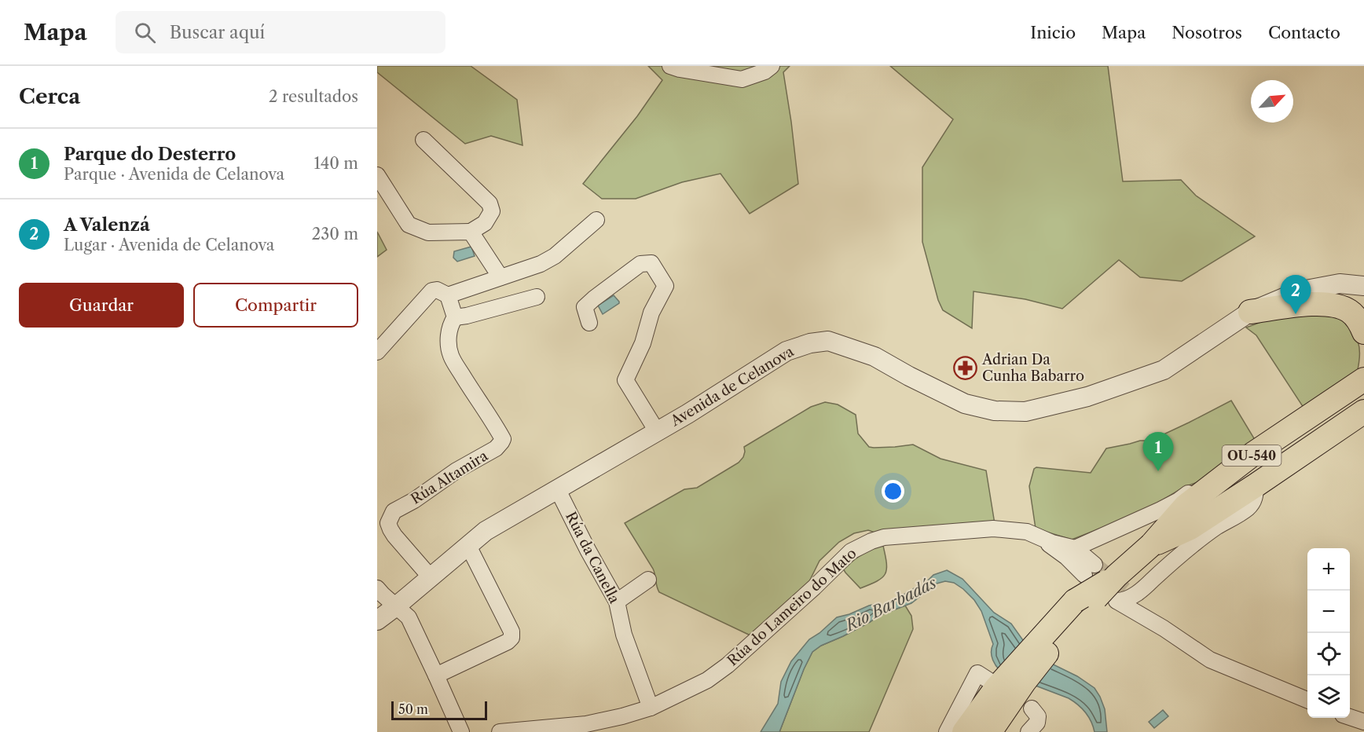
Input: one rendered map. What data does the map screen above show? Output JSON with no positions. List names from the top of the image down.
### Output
{
  "streets": {
    "main road": ["OU-540"],
    "street": [
      "Avenida de Celanova",
      "Rúa Altamira",
      "Rúa da Canella",
      "Rúa do Lameiro do Mato"
    ]
  },
  "crossings": [
    ["Avenida de Celanova", "Rúa Altamira"],
    ["Avenida de Celanova", "Rúa da Canella"],
    ["Rúa da Canella", "Rúa do Lameiro do Mato"]
  ],
  "water": ["Rio Barbadás"],
  "places": {
    "pharmacy": ["Adrian Da Cunha Babarro"]
  },
  "scale_bar": "50 m",
  "north": "top right",
  "page": {
    "header": "Mapa",
    "search": "Buscar aquí",
    "nav": [
      "Inicio",
      "Mapa",
      "Nosotros",
      "Contacto"
    ],
    "heading": ["Cerca", "2 resultados"],
    "list": [
      {
        "mark": "1",
        "name": "Parque do Desterro",
        "note": "Parque · Avenida de Celanova",
        "value": "140 m"
      },
      {
        "mark": "2",
        "name": "A Valenzá",
        "note": "Lugar · Avenida de Celanova",
        "value": "230 m"
      }
    ],
    "buttons": ["Guardar", "Compartir"],
    "pins": ["2", "1"],
    "map_buttons": ["+", "−"],
    "scale": "50 m"
  }
}
